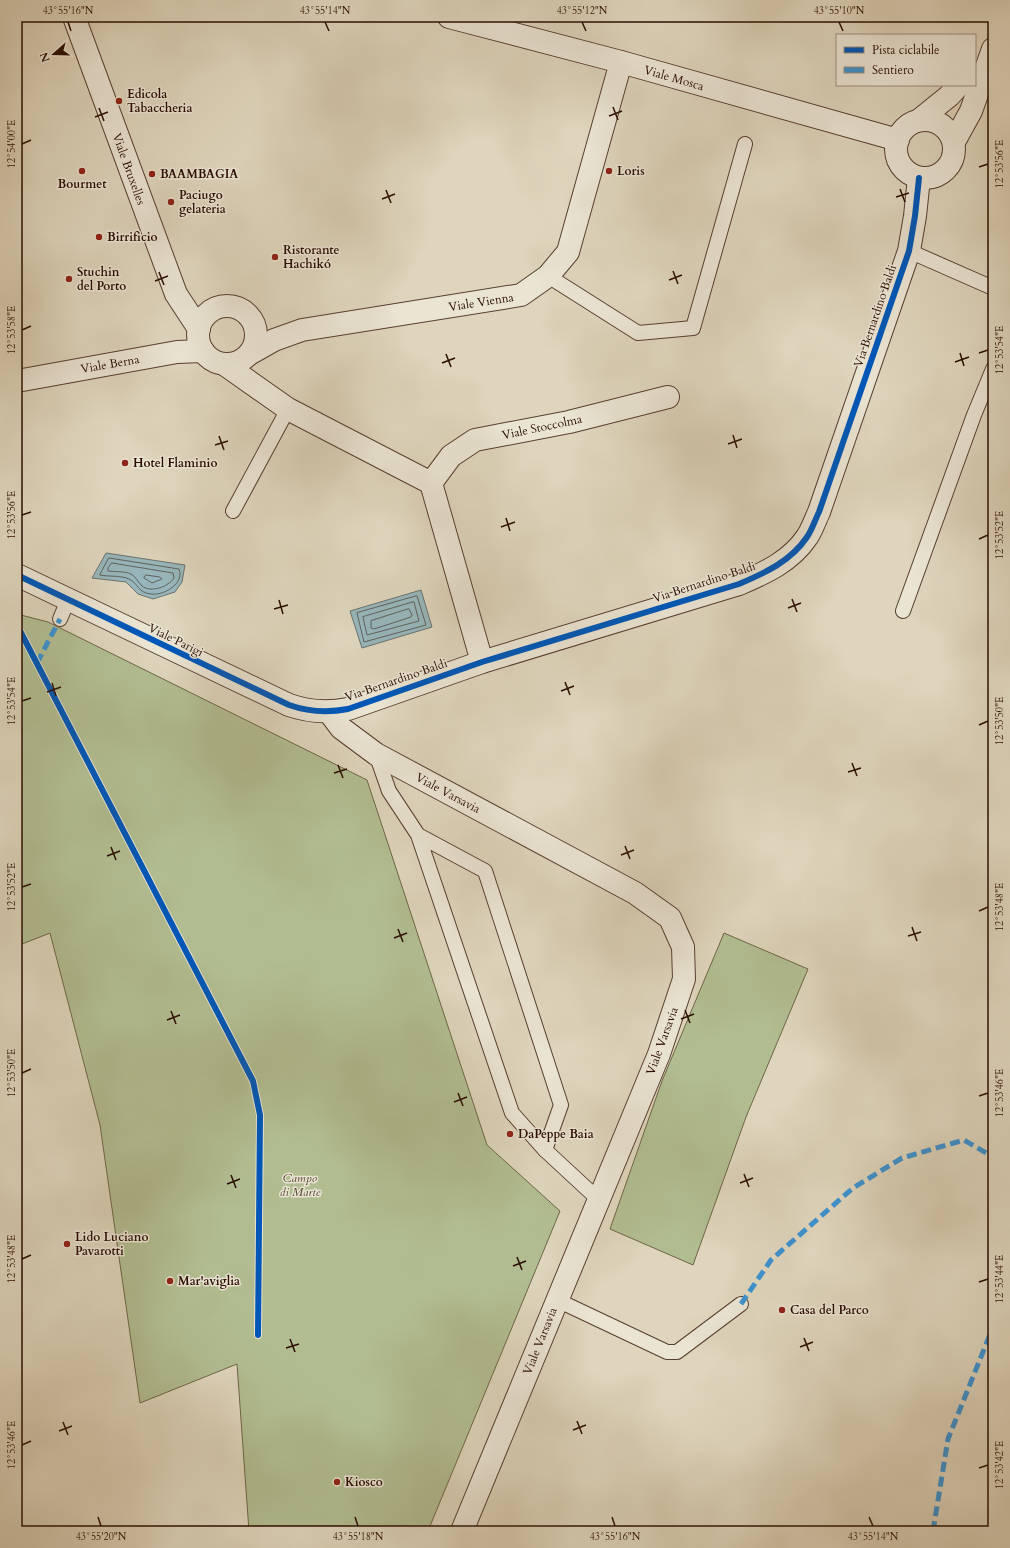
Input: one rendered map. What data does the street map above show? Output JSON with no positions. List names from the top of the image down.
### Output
{
  "streets": {
    "street": [
      "Viale Mosca",
      "Viale Bruxelles",
      "Viale Vienna",
      "Via Bernardino Baldi",
      "Viale Berna",
      "Viale Stoccolma",
      "Viale Parigi",
      "Viale Varsavia"
    ]
  },
  "crossings": [
    ["Viale Mosca", "Viale Vienna"],
    ["Viale Mosca", "Via Bernardino Baldi"],
    ["Viale Bruxelles", "Viale Berna"],
    ["Via Bernardino Baldi", "Viale Parigi"],
    ["Via Bernardino Baldi", "Viale Varsavia"],
    ["Viale Parigi", "Viale Varsavia"]
  ],
  "parks": ["Campo di Marte"],
  "places": [
    "Edicola Tabaccheria",
    "Bourmet",
    "Loris",
    "BAAMBAGIA",
    "Paciugo gelateria",
    "Birrificio",
    "Ristorante Hachikó",
    "Stuchin del Porto",
    "Hotel Flaminio",
    "DaPeppe Baia",
    "Lido Luciano Pavarotti",
    "Mar'aviglia",
    "Casa del Parco",
    "Kiosco"
  ],
  "legend": ["Pista ciclabile", "Sentiero"],
  "north": "left",
  "coordinates": [
    "43°55'16\"N",
    "43°55'14\"N",
    "43°55'12\"N",
    "43°55'10\"N",
    "12°54'00\"E",
    "12°53'56\"E",
    "12°53'58\"E",
    "12°53'54\"E",
    "12°53'52\"E",
    "12°53'50\"E",
    "12°53'48\"E",
    "12°53'46\"E",
    "12°53'44\"E",
    "12°53'42\"E",
    "43°55'20\"N",
    "43°55'18\"N"
  ]
}
